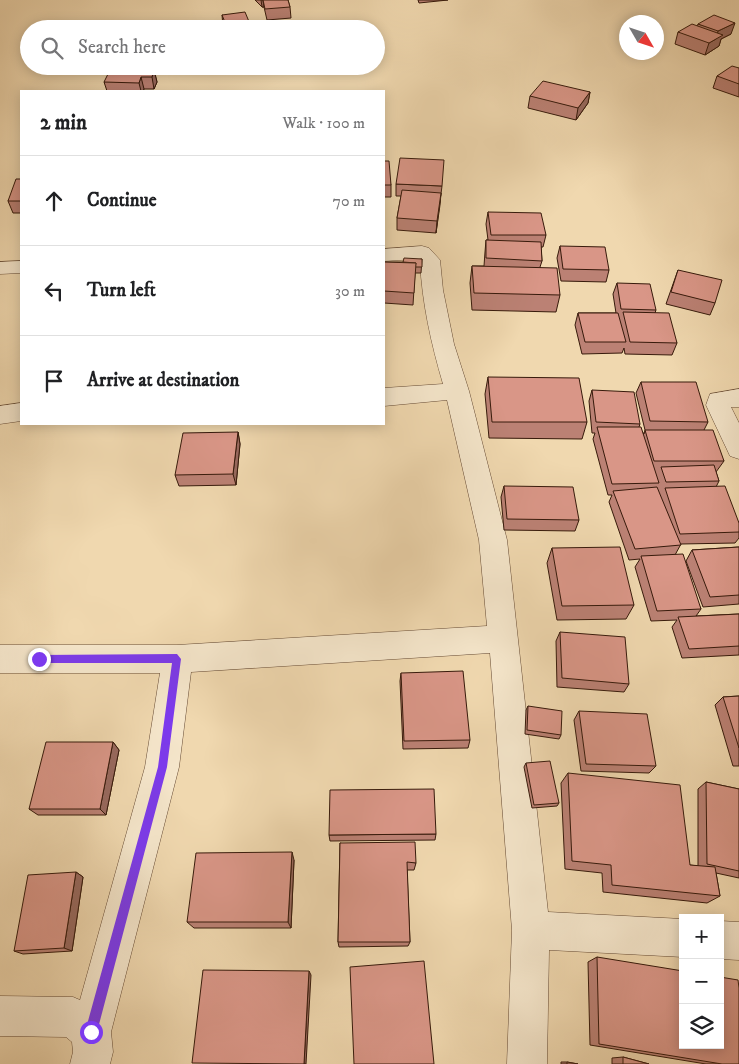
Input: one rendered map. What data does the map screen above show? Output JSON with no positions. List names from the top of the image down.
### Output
{
  "north": "bottom right",
  "page": {
    "search": "Search here",
    "heading": ["2 min", "Walk · 100 m"],
    "list": [
      ["Continue", "70 m"],
      ["Turn left", "30 m"],
      "Arrive at destination"
    ],
    "map_buttons": ["+", "−"]
  }
}
